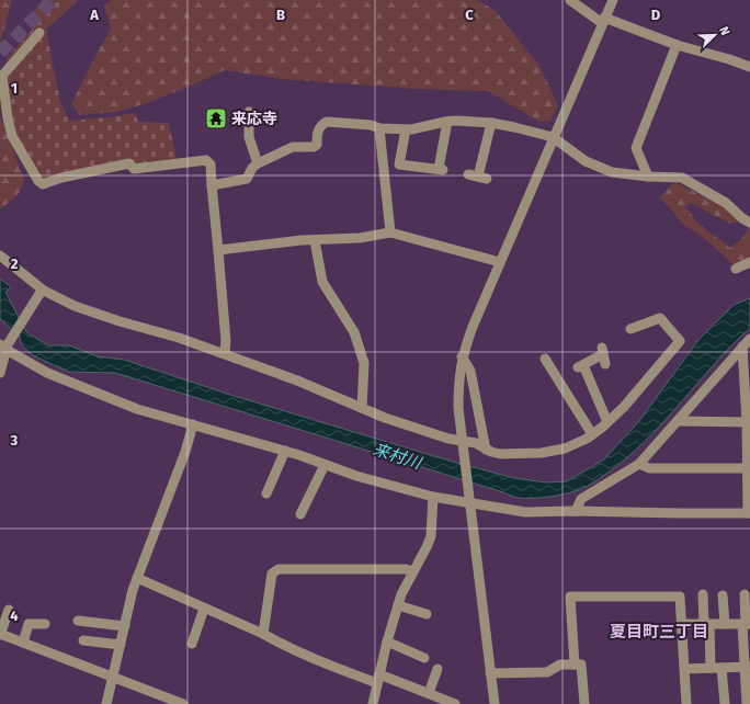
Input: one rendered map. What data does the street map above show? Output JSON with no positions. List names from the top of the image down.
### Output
{
  "districts": ["夏目町三丁目"],
  "water": ["来村川"],
  "places": {
    "temple": ["来応寺"]
  },
  "north": "top right",
  "grid": {
    "columns": [
      "A",
      "B",
      "C",
      "D"
    ],
    "rows": [
      "1",
      "2",
      "3",
      "4"
    ]
  }
}
